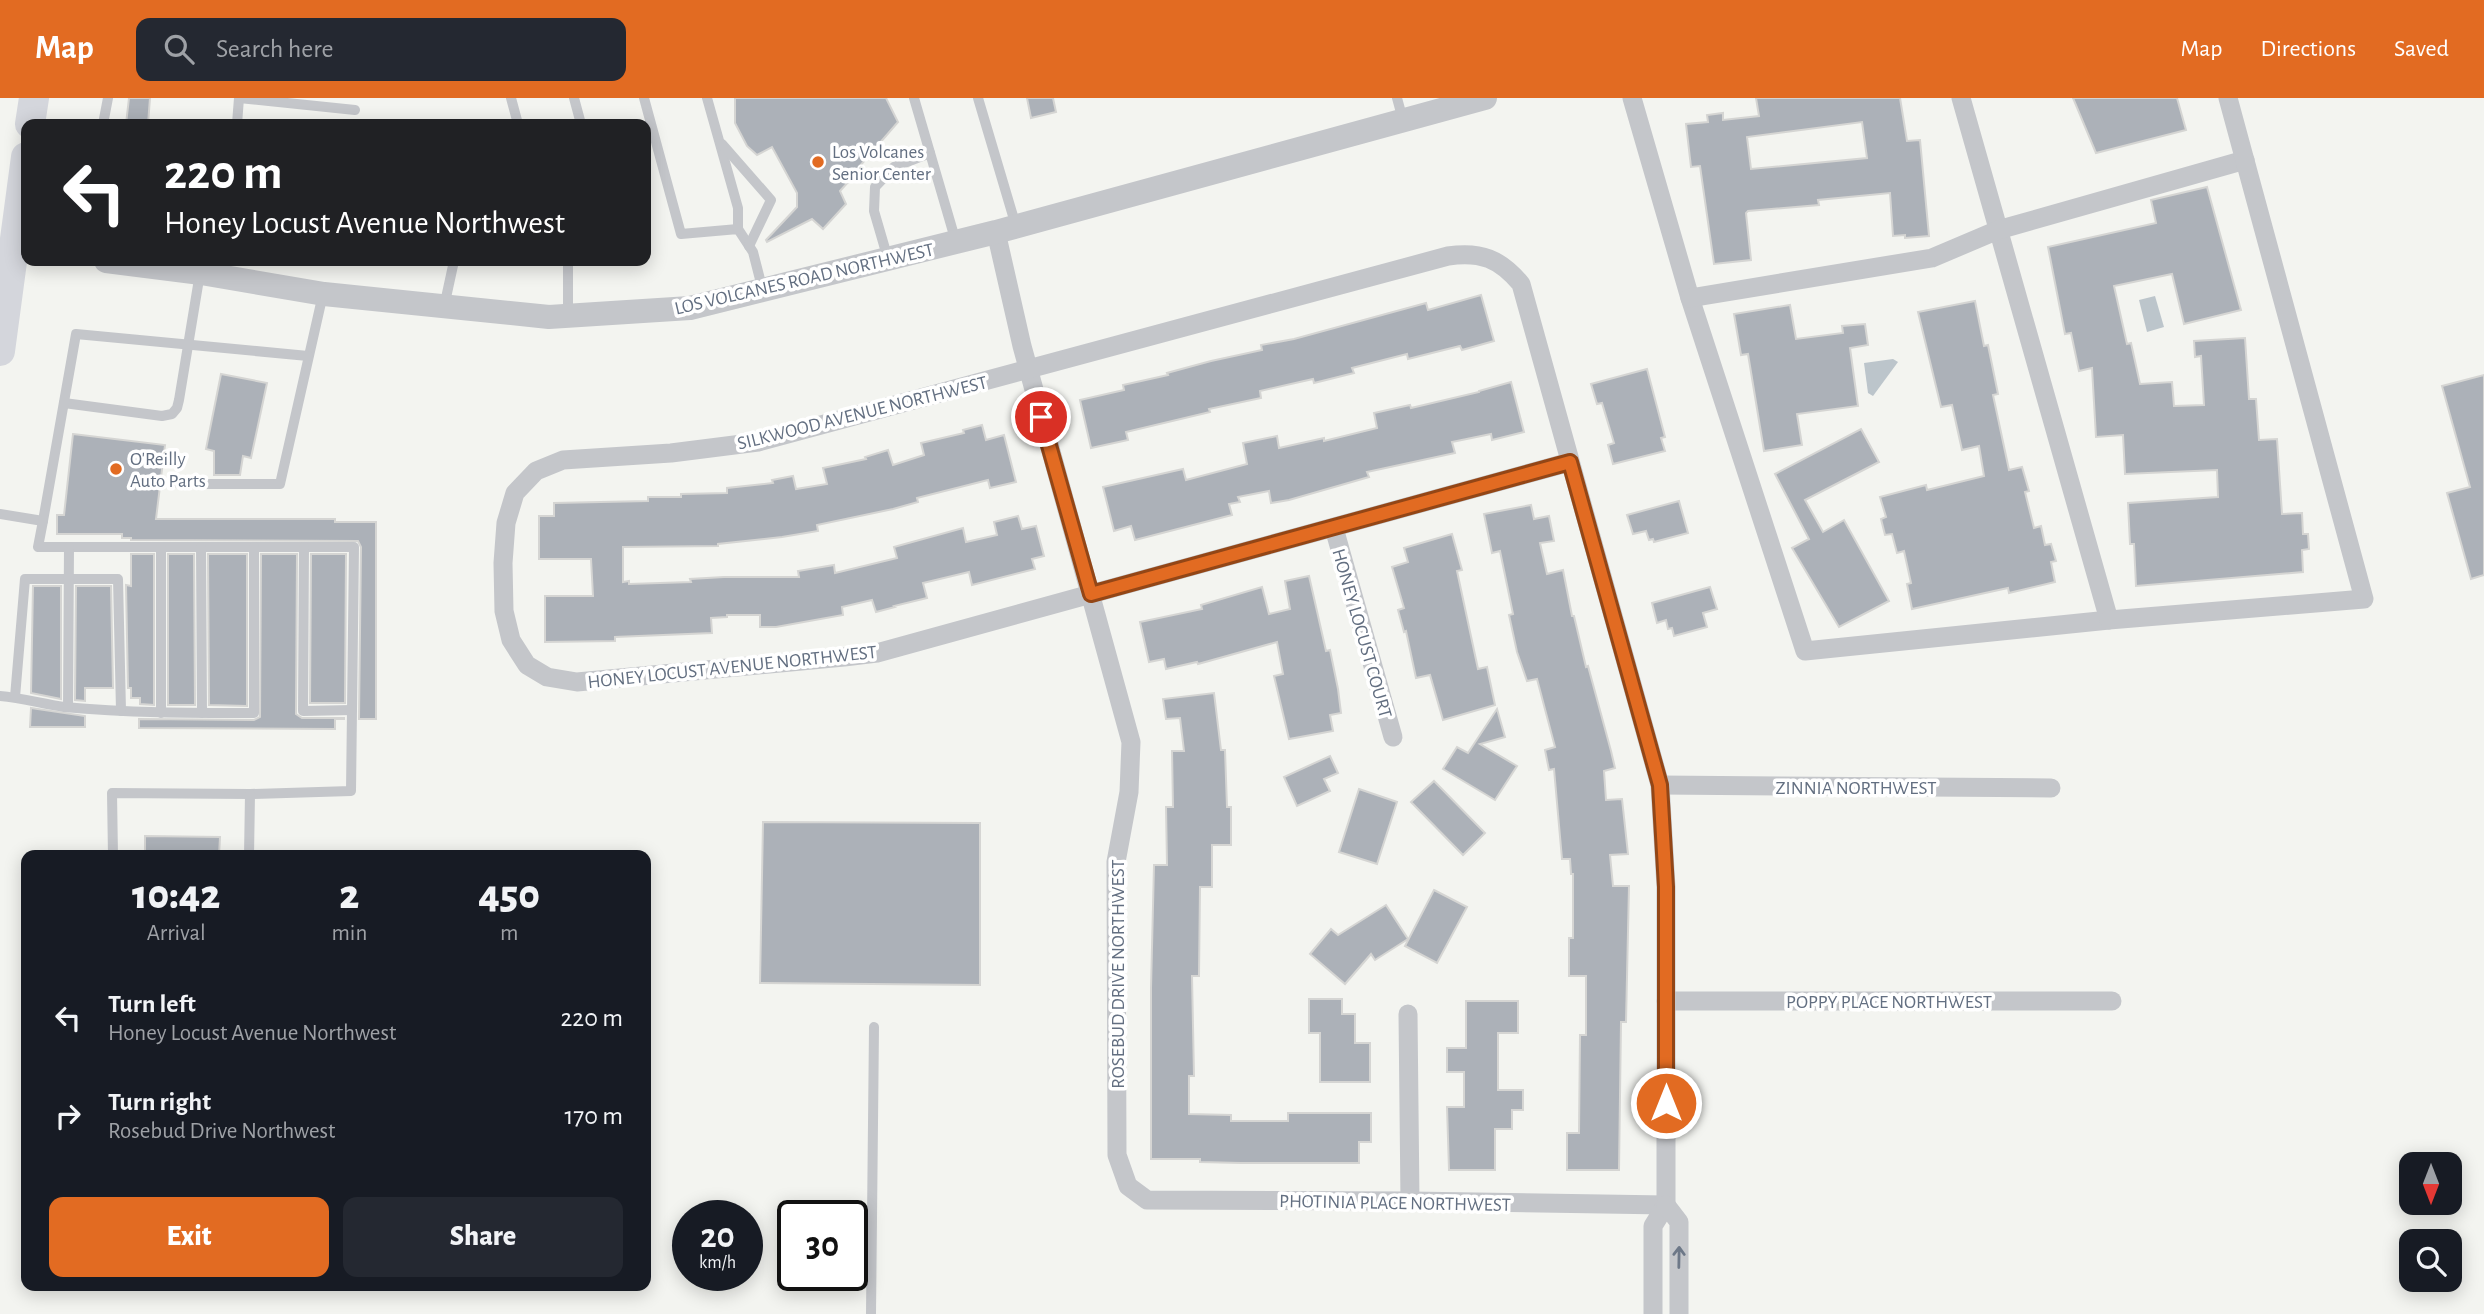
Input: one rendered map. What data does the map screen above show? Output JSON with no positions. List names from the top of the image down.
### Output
{
  "streets": {
    "street": [
      "LOS VOLCANES ROAD NORTHWEST",
      "SILKWOOD AVENUE NORTHWEST",
      "HONEY LOCUST COURT",
      "HONEY LOCUST AVENUE NORTHWEST",
      "ZINNIA NORTHWEST",
      "ROSEBUD DRIVE NORTHWEST",
      "POPPY PLACE NORTHWEST",
      "PHOTINIA PLACE NORTHWEST"
    ]
  },
  "crossings": [
    ["LOS VOLCANES ROAD NORTHWEST", "ROSEBUD DRIVE NORTHWEST"],
    ["SILKWOOD AVENUE NORTHWEST", "HONEY LOCUST AVENUE NORTHWEST"],
    ["SILKWOOD AVENUE NORTHWEST", "ROSEBUD DRIVE NORTHWEST"],
    ["HONEY LOCUST COURT", "HONEY LOCUST AVENUE NORTHWEST"],
    ["HONEY LOCUST AVENUE NORTHWEST", "ROSEBUD DRIVE NORTHWEST"],
    ["ROSEBUD DRIVE NORTHWEST", "PHOTINIA PLACE NORTHWEST"]
  ],
  "places": ["Los Volcanes Senior Center", "O'Reilly Auto Parts"],
  "north": "bottom",
  "page": {
    "header": "Map",
    "search": "Search here",
    "nav": ["Map", "Directions", "Saved"],
    "turn": ["220 m", "Honey Locust Avenue Northwest"],
    "eta": [
      "10:42",
      "Arrival",
      "2",
      "min",
      "450",
      "m"
    ],
    "list": [
      {
        "name": "Turn left",
        "note": "Honey Locust Avenue Northwest",
        "value": "220 m"
      },
      {
        "name": "Turn right",
        "note": "Rosebud Drive Northwest",
        "value": "170 m"
      }
    ],
    "buttons": ["Exit", "Share"],
    "speed": "20 km/h",
    "limit": "30"
  }
}
